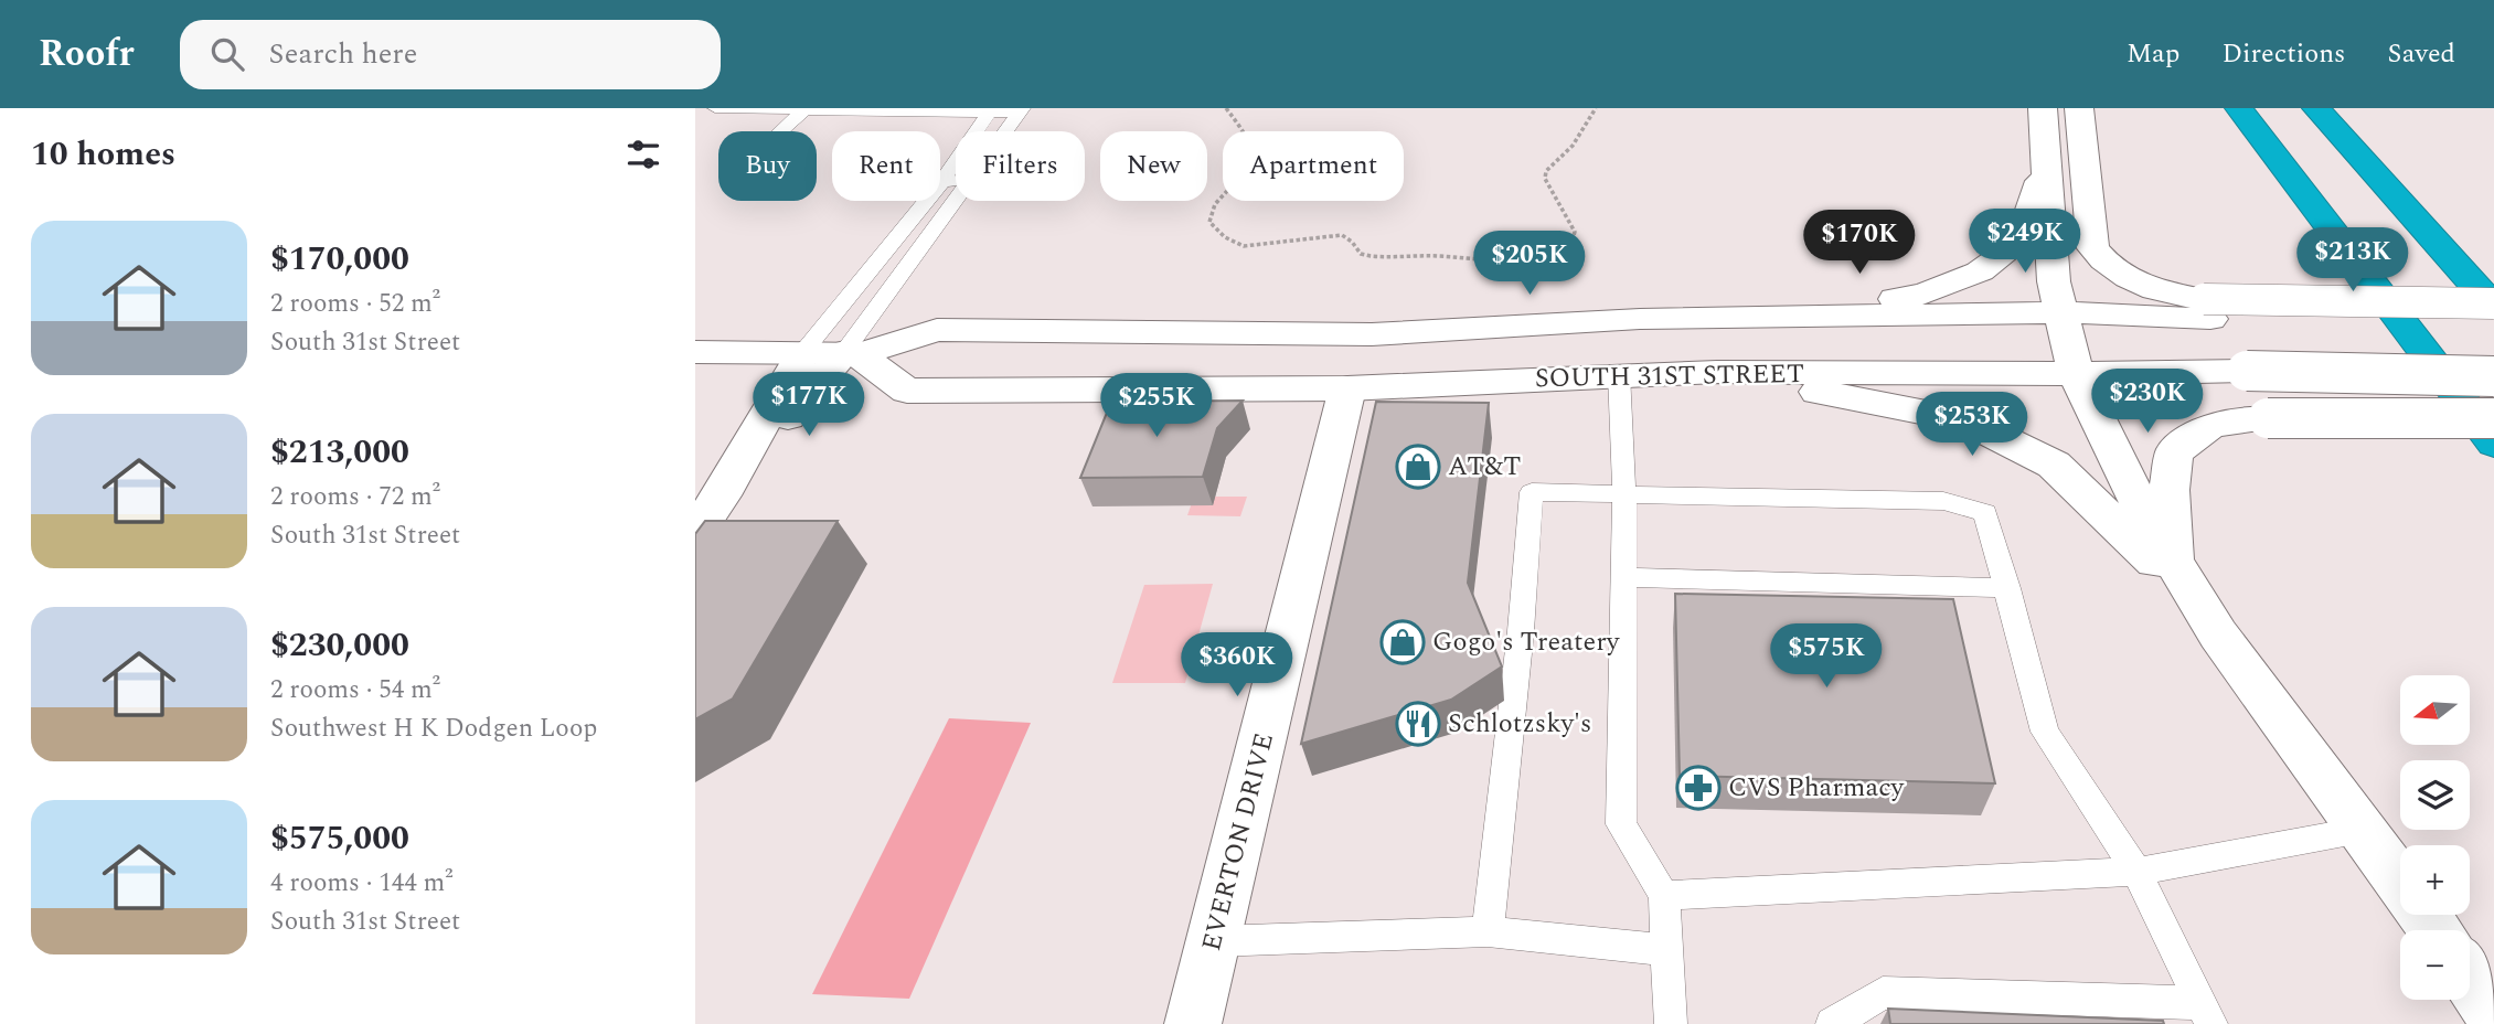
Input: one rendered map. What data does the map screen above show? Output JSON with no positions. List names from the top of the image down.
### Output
{
  "streets": {
    "main road": ["SOUTH 31ST STREET", "EVERTON DRIVE"]
  },
  "crossings": [
    ["SOUTH 31ST STREET", "EVERTON DRIVE"]
  ],
  "places": {
    "shop": ["AT&T", "Gogo's Treatery"],
    "restaurant": ["Schlotzsky's"],
    "pharmacy": ["CVS Pharmacy"]
  },
  "north": "left",
  "page": {
    "header": "Roofr",
    "search": "Search here",
    "nav": ["Map", "Directions", "Saved"],
    "heading": "10 homes",
    "chip": [
      "Buy",
      "Rent",
      "Filters",
      "New",
      "Apartment"
    ],
    "list": [
      {
        "name": "$170,000",
        "note": "2 rooms · 52 m² · South 31st Street"
      },
      {
        "name": "$213,000",
        "note": "2 rooms · 72 m² · South 31st Street"
      },
      {
        "name": "$230,000",
        "note": "2 rooms · 54 m² · Southwest H K Dodgen Loop"
      },
      {
        "name": "$575,000",
        "note": "4 rooms · 144 m² · South 31st Street"
      }
    ],
    "price": [
      "$249K",
      "$170K",
      "$213K",
      "$205K",
      "$230K",
      "$177K",
      "$255K",
      "$253K",
      "$575K",
      "$360K"
    ],
    "map_buttons": ["+", "−"]
  }
}
